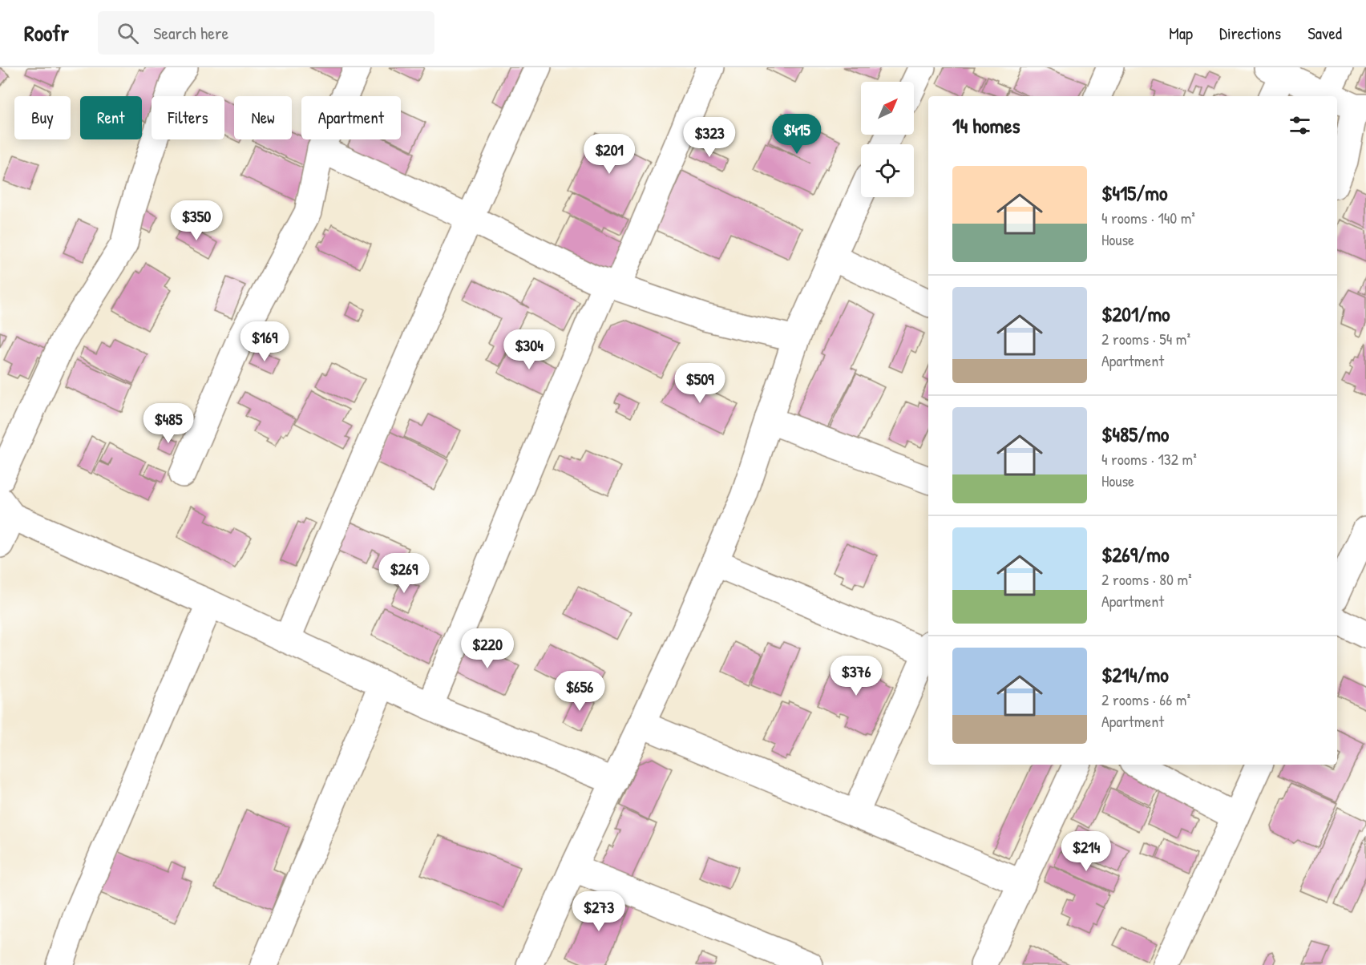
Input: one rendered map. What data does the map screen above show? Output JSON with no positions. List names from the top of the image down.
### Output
{
  "north": "top right",
  "page": {
    "header": "Roofr",
    "search": "Search here",
    "nav": ["Map", "Directions", "Saved"],
    "chip": [
      "Buy",
      "Rent",
      "Filters",
      "New",
      "Apartment"
    ],
    "heading": "14 homes",
    "price": [
      "$415",
      "$323",
      "$201",
      "$350",
      "$169",
      "$304",
      "$509",
      "$485",
      "$269",
      "$220",
      "$376",
      "$656",
      "$214",
      "$273"
    ],
    "list": [
      {
        "name": "$415/mo",
        "note": "4 rooms · 140 m² · House"
      },
      {
        "name": "$201/mo",
        "note": "2 rooms · 54 m² · Apartment"
      },
      {
        "name": "$485/mo",
        "note": "4 rooms · 132 m² · House"
      },
      {
        "name": "$269/mo",
        "note": "2 rooms · 80 m² · Apartment"
      },
      {
        "name": "$214/mo",
        "note": "2 rooms · 66 m² · Apartment"
      }
    ]
  }
}
